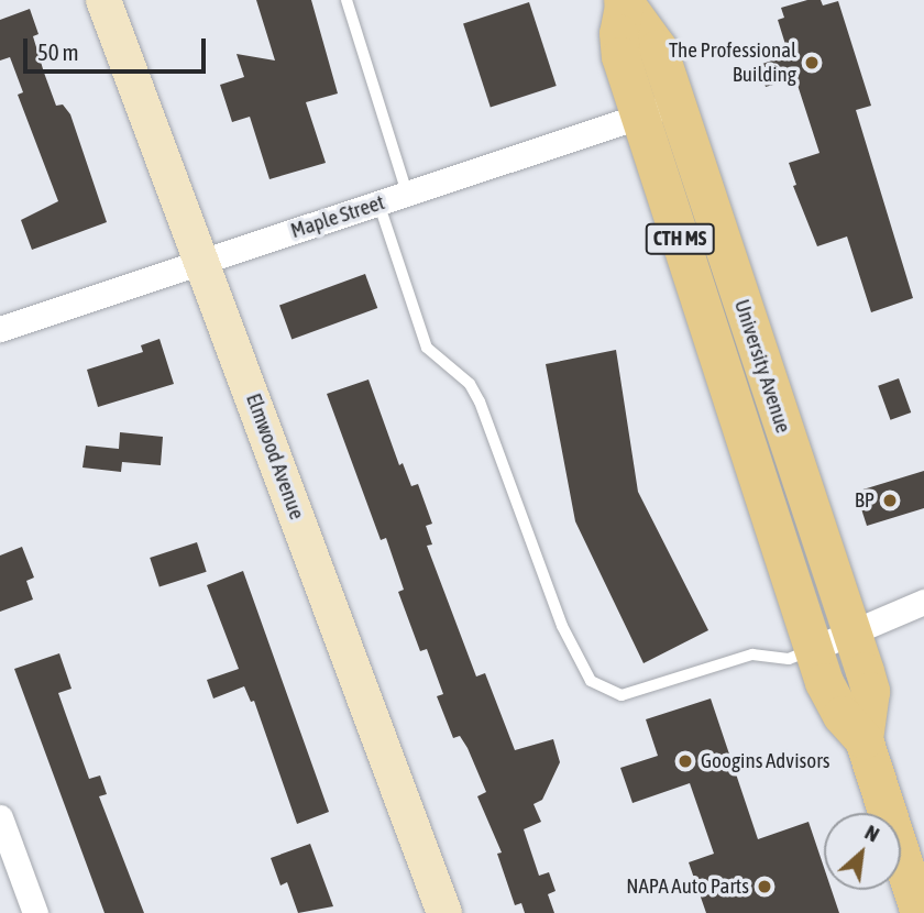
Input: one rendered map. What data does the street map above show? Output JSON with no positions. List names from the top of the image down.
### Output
{
  "streets": {
    "main road": ["CTH MS", "University Avenue"],
    "street": ["Maple Street", "Elmwood Avenue"]
  },
  "crossings": [
    ["Maple Street", "University Avenue"],
    ["Maple Street", "Elmwood Avenue"]
  ],
  "places": [
    "The Professional Building",
    "BP",
    "Googins Advisors",
    "NAPA Auto Parts"
  ],
  "scale_bar": "50 m",
  "north": "top right"
}
